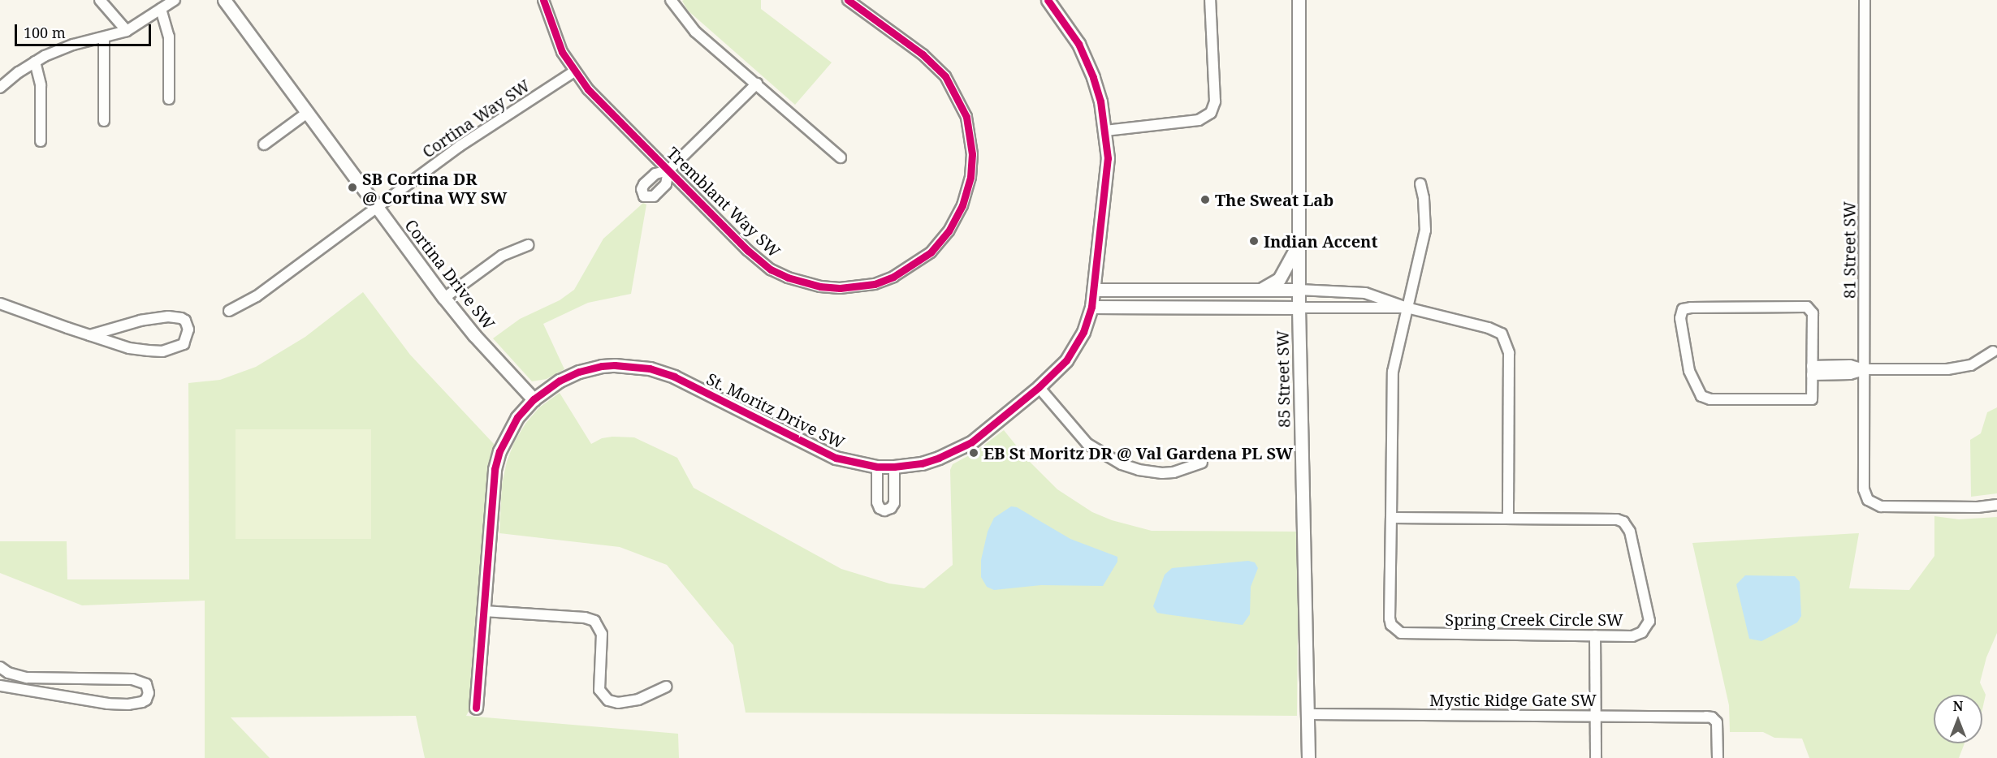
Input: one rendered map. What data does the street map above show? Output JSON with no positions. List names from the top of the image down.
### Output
{
  "streets": {
    "street": [
      "Cortina Way SW",
      "Tremblant Way SW",
      "81 Street SW",
      "Cortina Drive SW",
      "85 Street SW",
      "St. Moritz Drive SW",
      "Spring Creek Circle SW",
      "Mystic Ridge Gate SW"
    ]
  },
  "crossings": [
    ["Cortina Way SW", "Tremblant Way SW"],
    ["Cortina Way SW", "Cortina Drive SW"],
    ["Cortina Drive SW", "St. Moritz Drive SW"],
    ["85 Street SW", "Mystic Ridge Gate SW"]
  ],
  "places": [
    "SB Cortina DR @ Cortina WY SW",
    "The Sweat Lab",
    "Indian Accent",
    "EB St Moritz DR @ Val Gardena PL SW"
  ],
  "scale_bar": "100 m",
  "north": "top"
}
